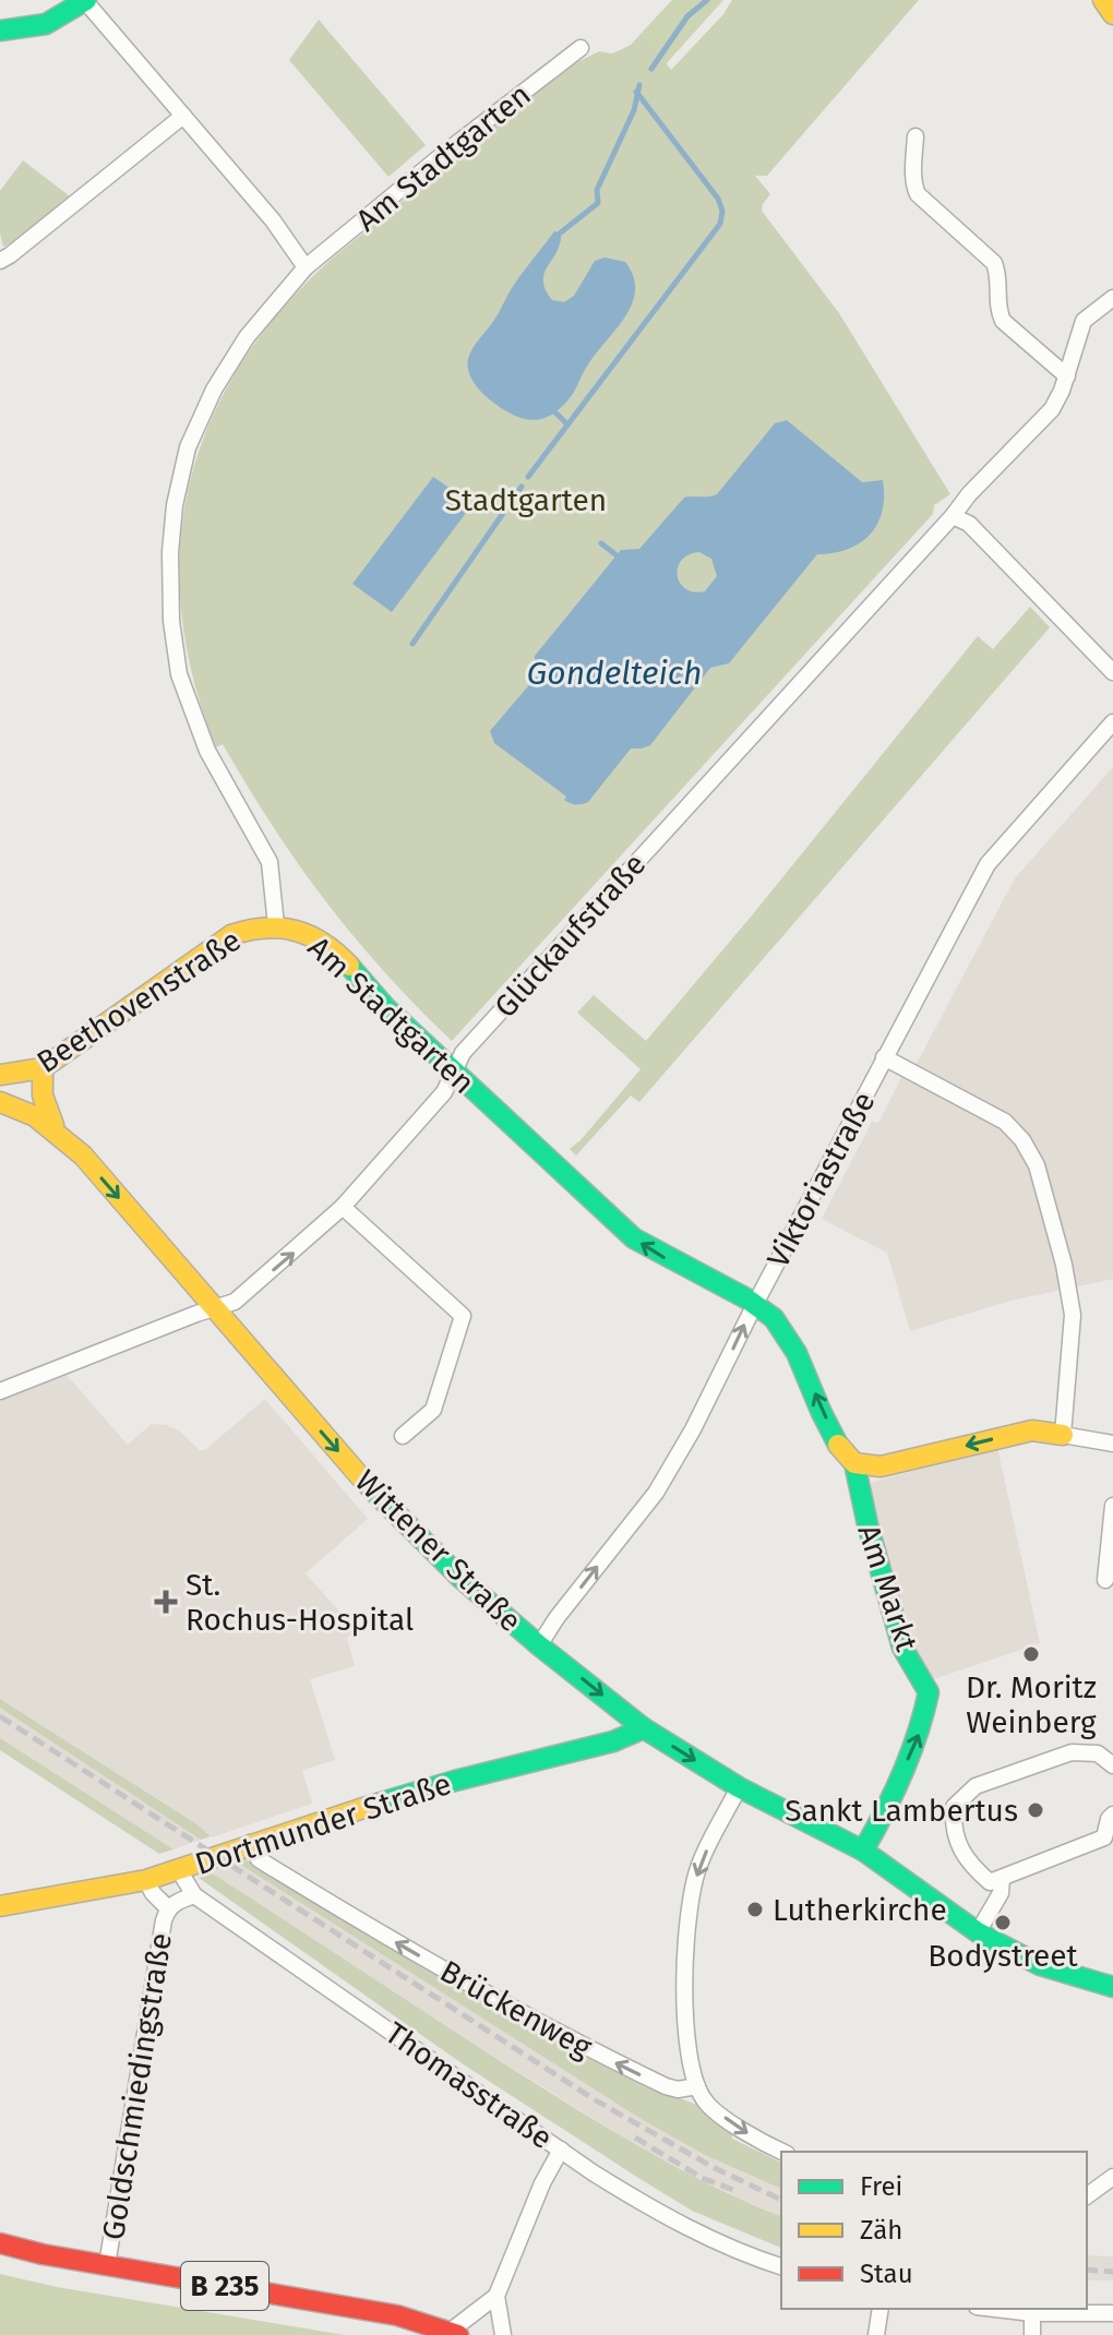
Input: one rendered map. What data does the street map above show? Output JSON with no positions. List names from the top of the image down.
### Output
{
  "streets": {
    "street": [
      "Am Stadtgarten",
      "Glückaufstraße",
      "Beethovenstraße",
      "Viktoriastraße",
      "Wittener Straße",
      "Am Markt",
      "Dortmunder Straße",
      "Brückenweg",
      "Thomasstraße",
      "Goldschmiedingstraße",
      "B 235"
    ]
  },
  "crossings": [
    ["Am Stadtgarten", "Glückaufstraße"],
    ["Am Stadtgarten", "Beethovenstraße"],
    ["Am Stadtgarten", "Viktoriastraße"],
    ["Am Stadtgarten", "Am Markt"],
    ["Glückaufstraße", "Wittener Straße"],
    ["Beethovenstraße", "Wittener Straße"],
    ["Viktoriastraße", "Wittener Straße"],
    ["Wittener Straße", "Am Markt"],
    ["Wittener Straße", "Dortmunder Straße"],
    ["Dortmunder Straße", "Brückenweg"],
    ["Dortmunder Straße", "Thomasstraße"],
    ["Dortmunder Straße", "Goldschmiedingstraße"],
    ["Thomasstraße", "Goldschmiedingstraße"],
    ["Goldschmiedingstraße", "B 235"]
  ],
  "one_way": [
    "Viktoriastraße",
    "Wittener Straße",
    "Am Markt",
    "Brückenweg"
  ],
  "water": ["Gondelteich"],
  "parks": ["Stadtgarten"],
  "places": {
    "health": ["St. Rochus-Hospital"],
    "other": [
      "Dr. Moritz Weinberg",
      "Sankt Lambertus",
      "Lutherkirche",
      "Bodystreet"
    ]
  },
  "legend": ["Frei", "Zäh", "Stau"]
}
